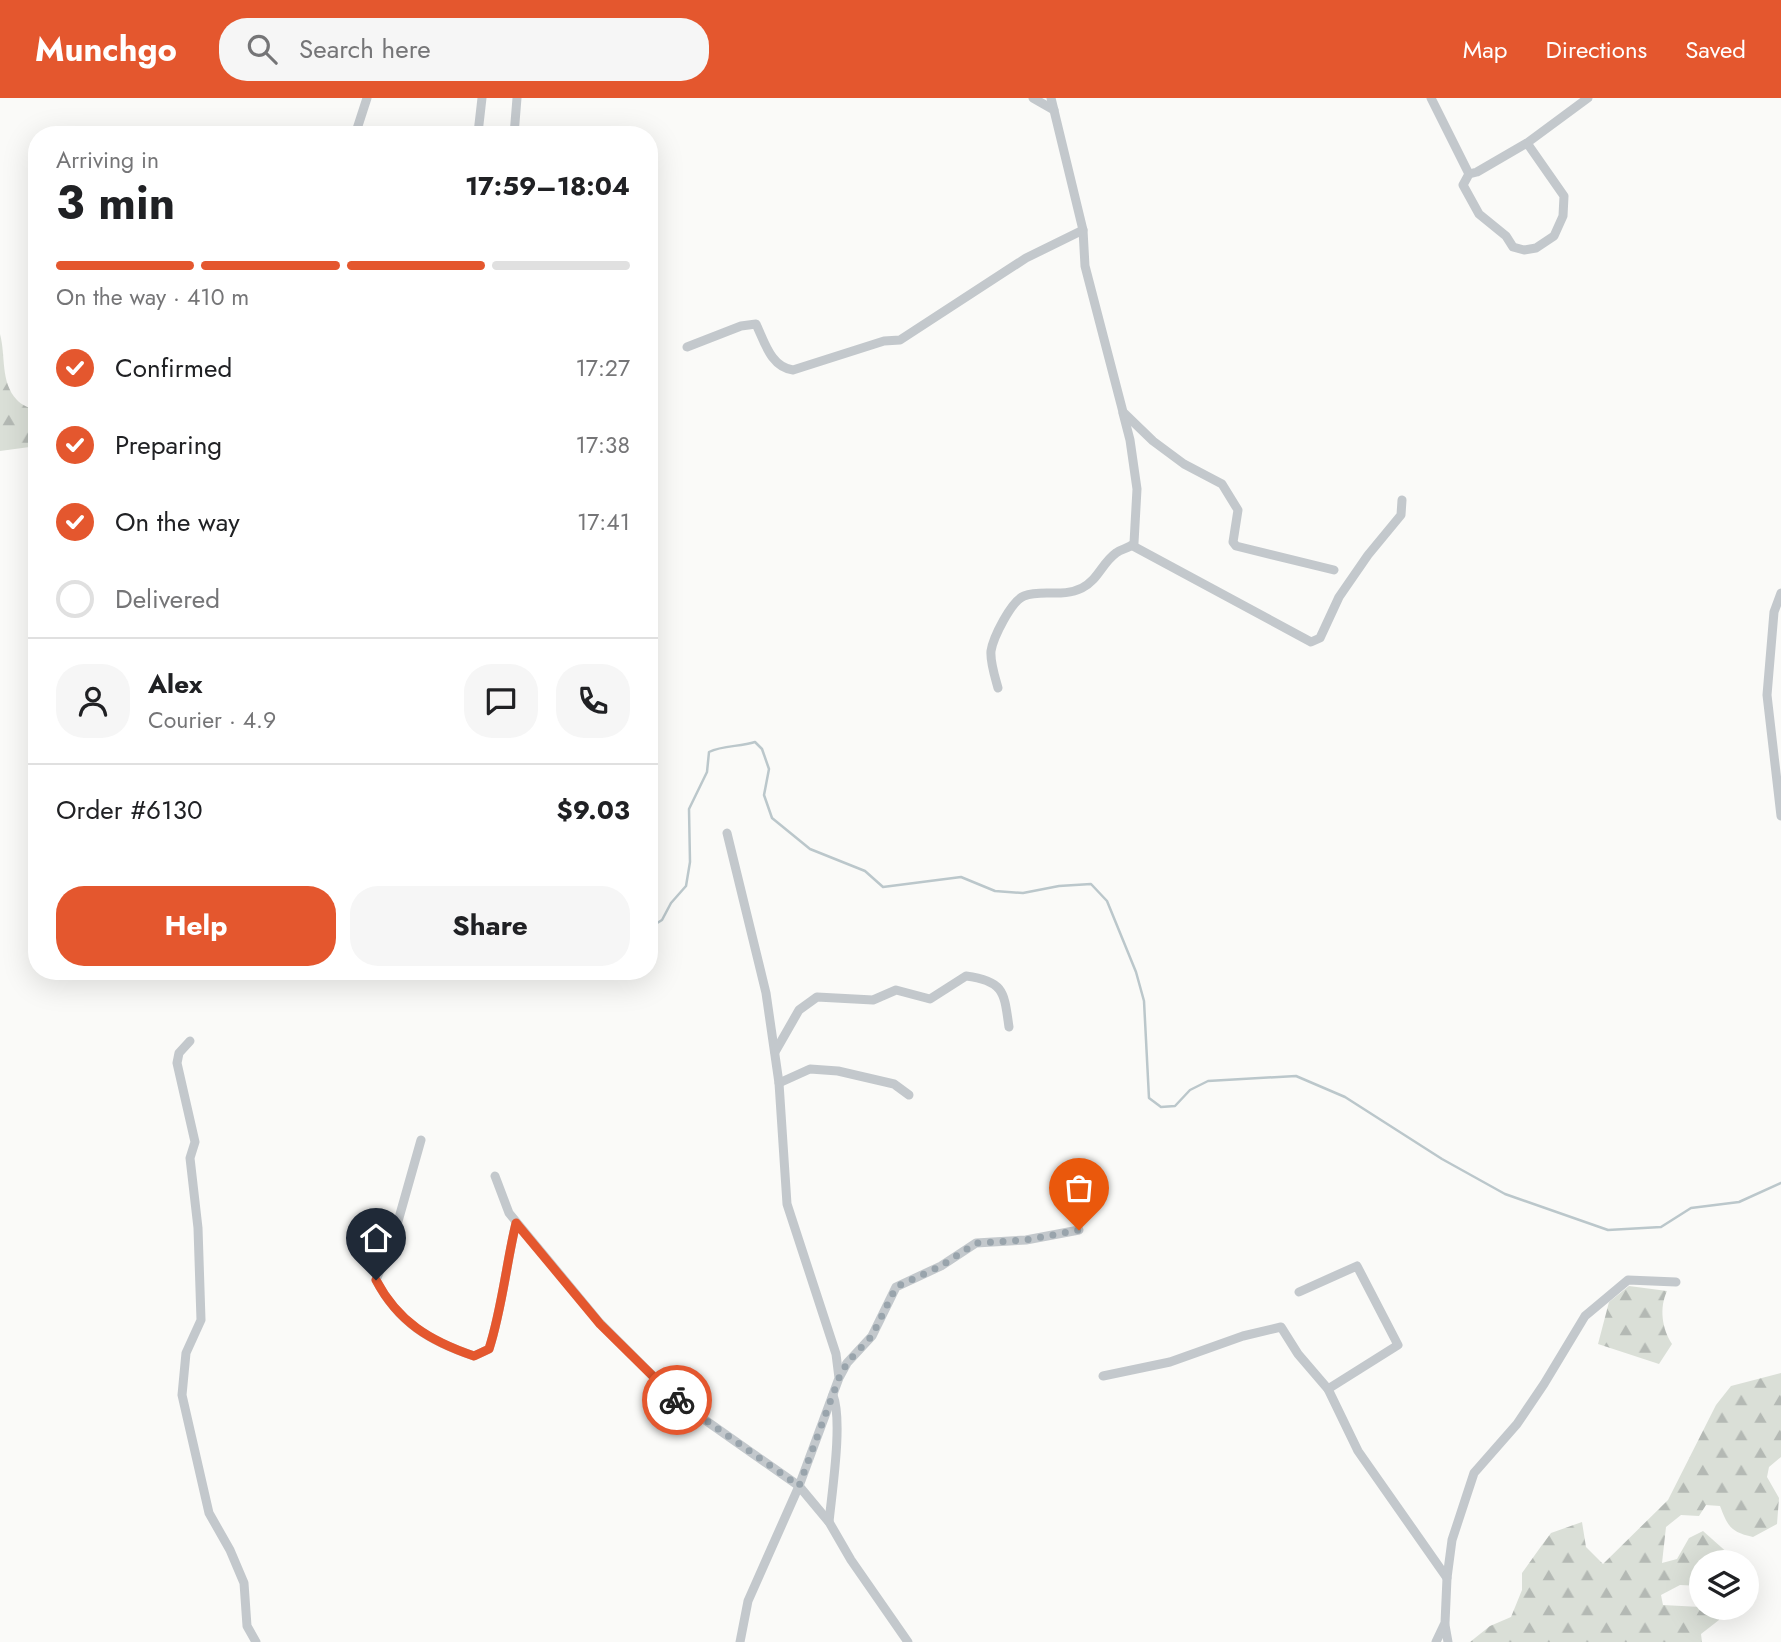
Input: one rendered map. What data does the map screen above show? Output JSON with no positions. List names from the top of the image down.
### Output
{
  "page": {
    "header": "Munchgo",
    "search": "Search here",
    "nav": ["Map", "Directions", "Saved"],
    "heading": ["3 min", "Arriving in", "17:59–18:04"],
    "panel": [
      "Alex",
      "Courier · 4.9",
      "Order #6130",
      "$9.03"
    ],
    "bar": "On the way · 410 m",
    "list": [
      ["Confirmed", "17:27"],
      ["Preparing", "17:38"],
      ["On the way", "17:41"],
      "Delivered"
    ],
    "buttons": ["Help", "Share"]
  }
}
